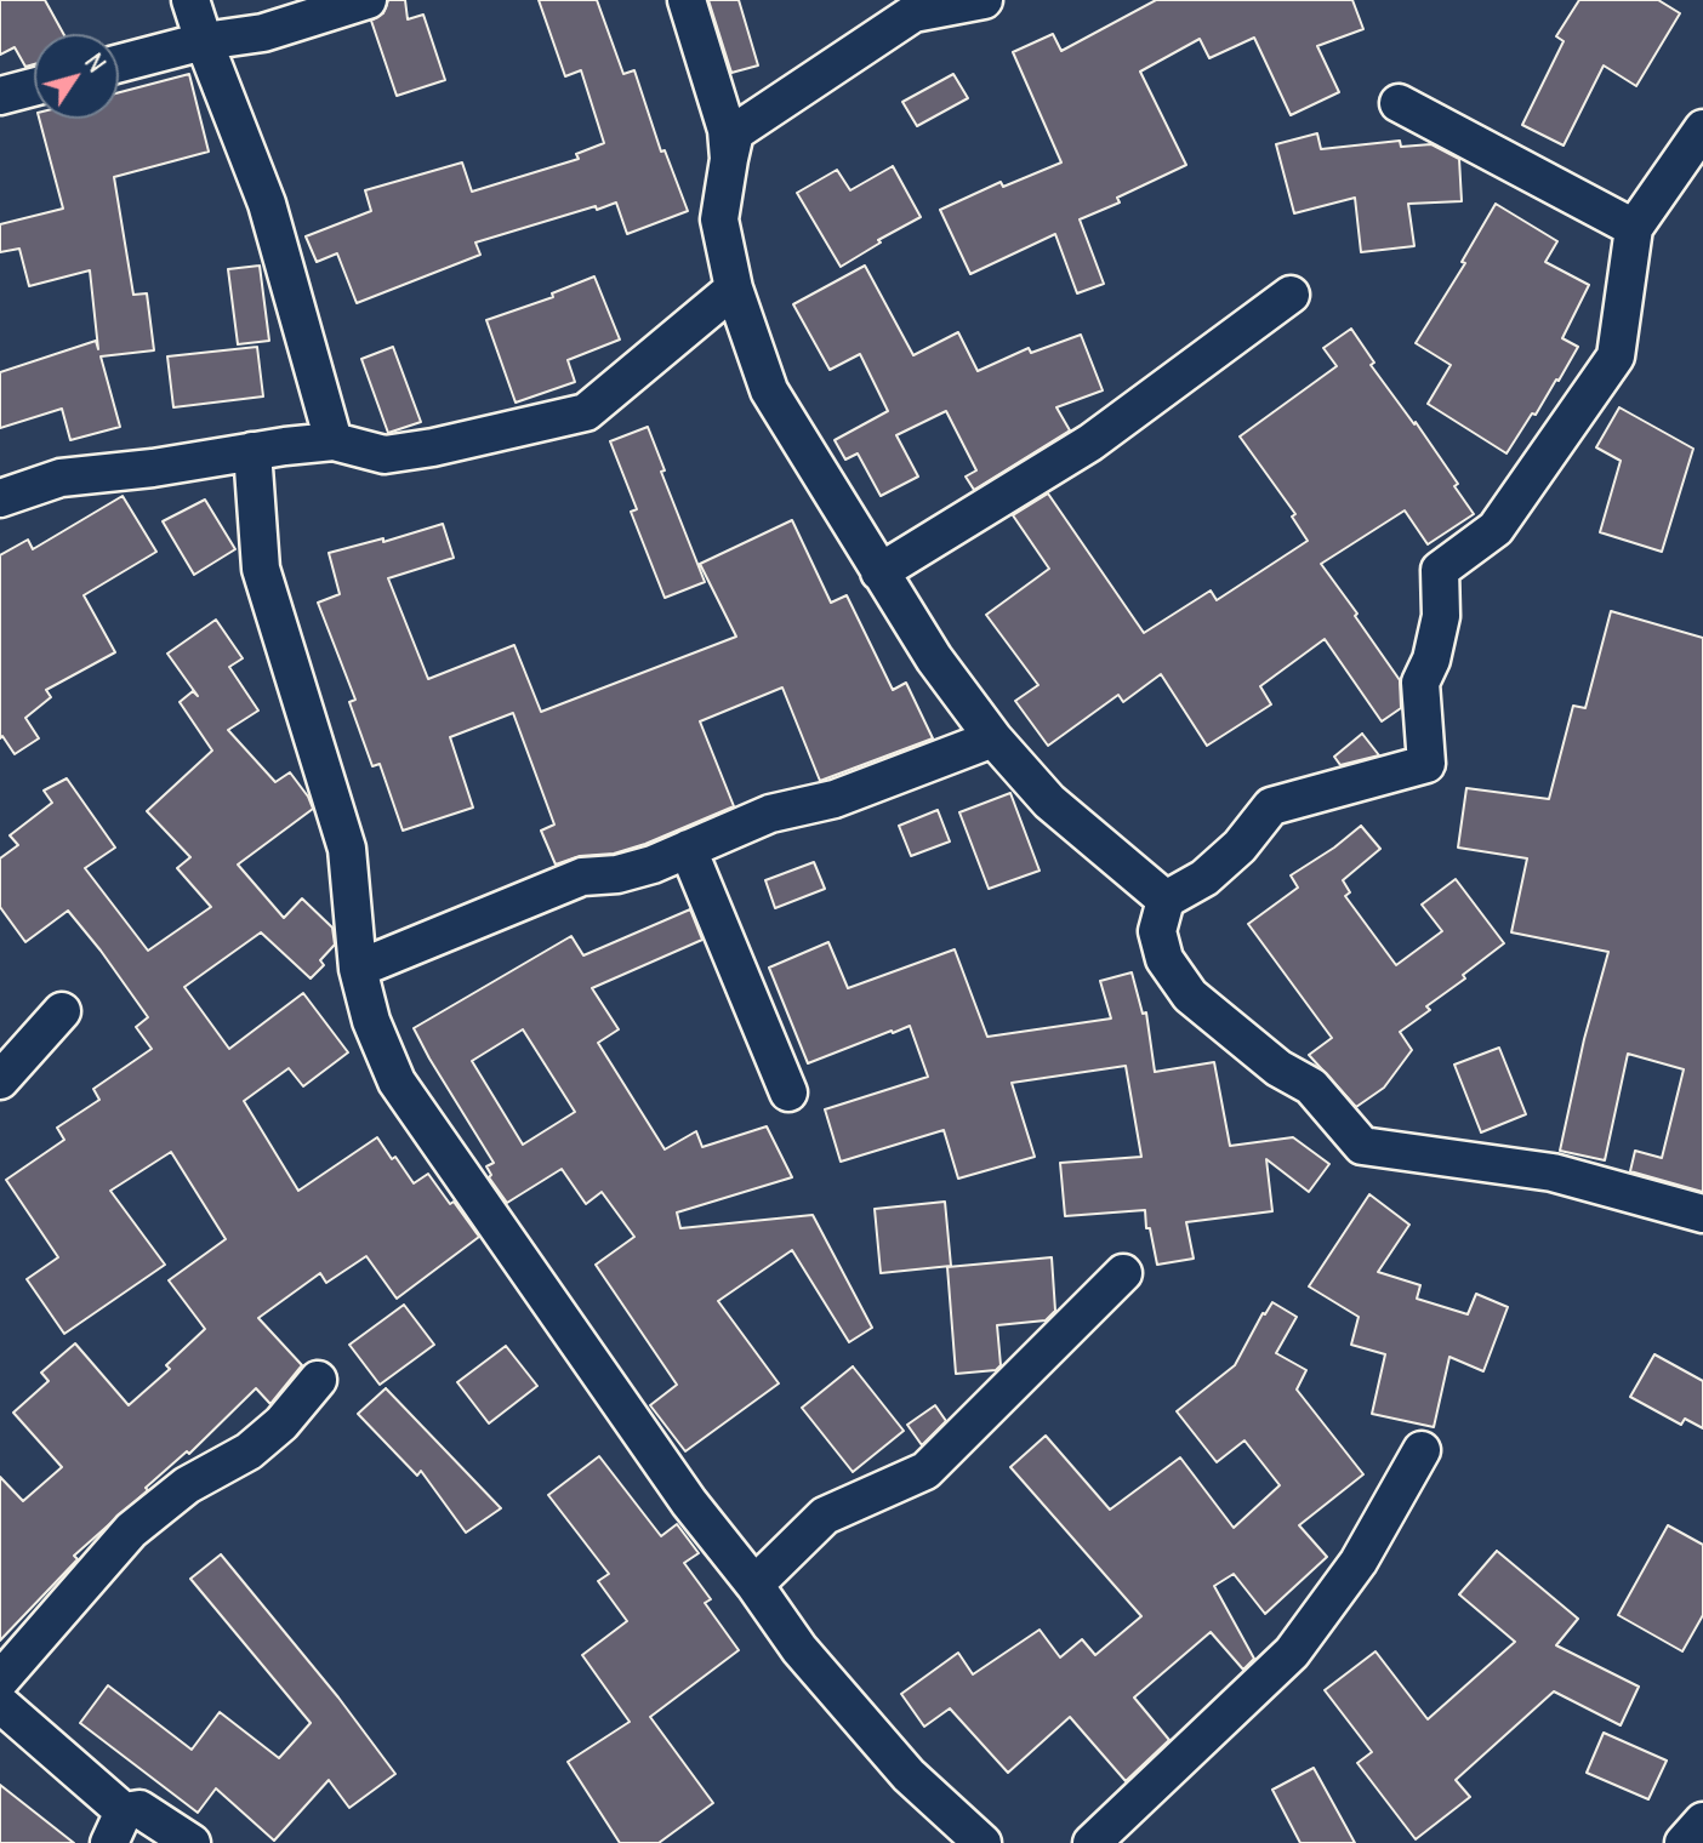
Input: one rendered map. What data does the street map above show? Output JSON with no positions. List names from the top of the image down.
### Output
{
  "north": "top right"
}
